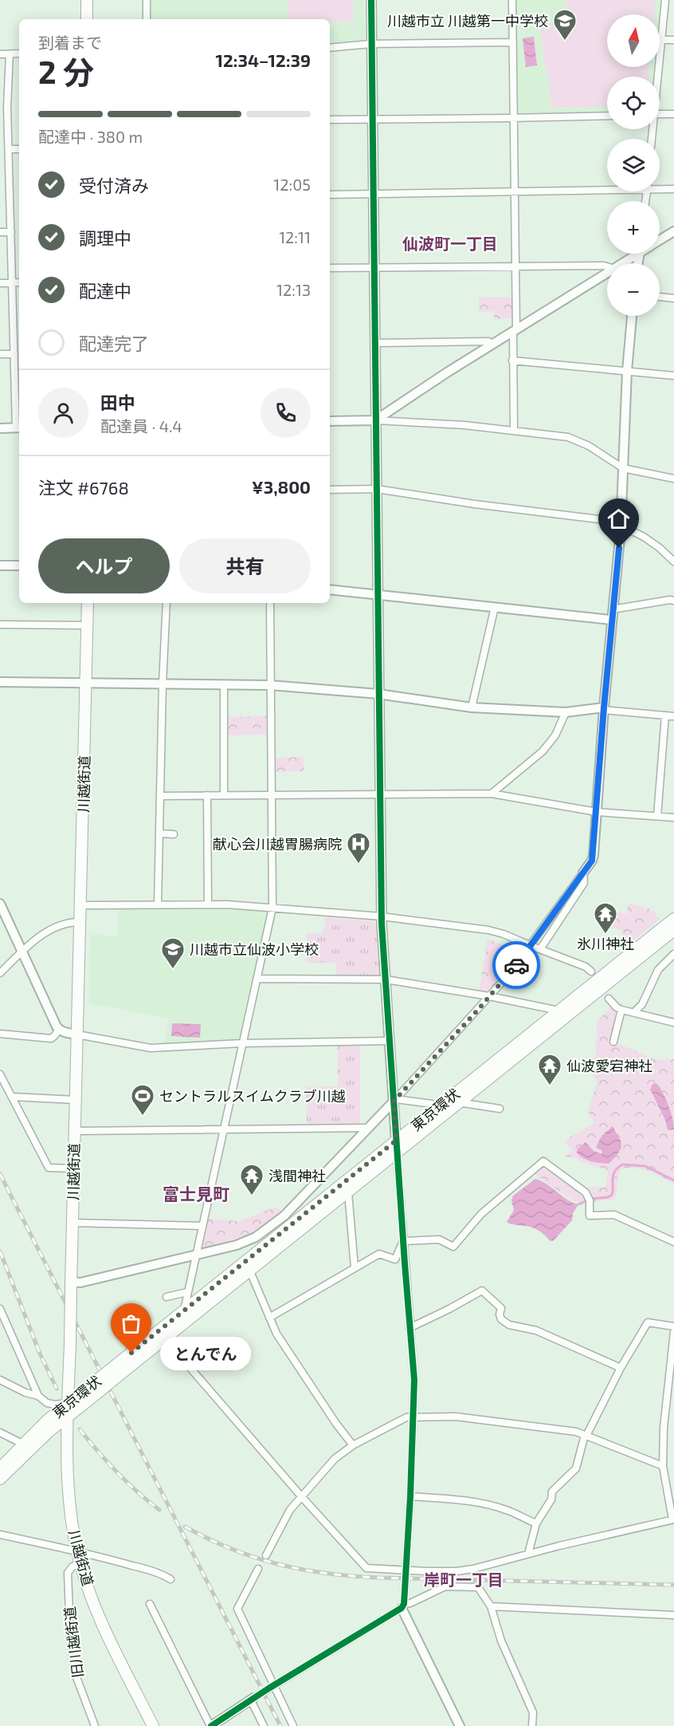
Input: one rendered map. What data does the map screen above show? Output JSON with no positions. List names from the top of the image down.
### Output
{
  "streets": {
    "main road": ["川越街道", "東京環状"],
    "street": ["旧川越街道"]
  },
  "crossings": [
    ["川越街道", "東京環状"],
    ["川越街道", "旧川越街道"]
  ],
  "districts": ["仙波町一丁目", "富士見町", "岸町一丁目"],
  "places": {
    "school or university": ["川越市立 川越第一中学校", "川越市立仙波小学校"],
    "hospital": ["献心会川越胃腸病院"],
    "temple": ["氷川神社", "仙波愛宕神社", "浅間神社"],
    "sports": ["セントラルスイムクラブ川越"],
    "other": ["とんでん"]
  },
  "north": "top",
  "page": {
    "map_buttons": ["+", "−"],
    "heading": ["2 分", "到着まで", "12:34–12:39"],
    "panel": [
      "田中",
      "配達員 · 4.4",
      "注文 #6768",
      "¥3,800"
    ],
    "bar": "配達中 · 380 m",
    "list": [
      ["受付済み", "12:05"],
      ["調理中", "12:11"],
      ["配達中", "12:13"],
      "配達完了"
    ],
    "buttons": ["ヘルプ", "共有"],
    "bubble": "とんでん"
  }
}
